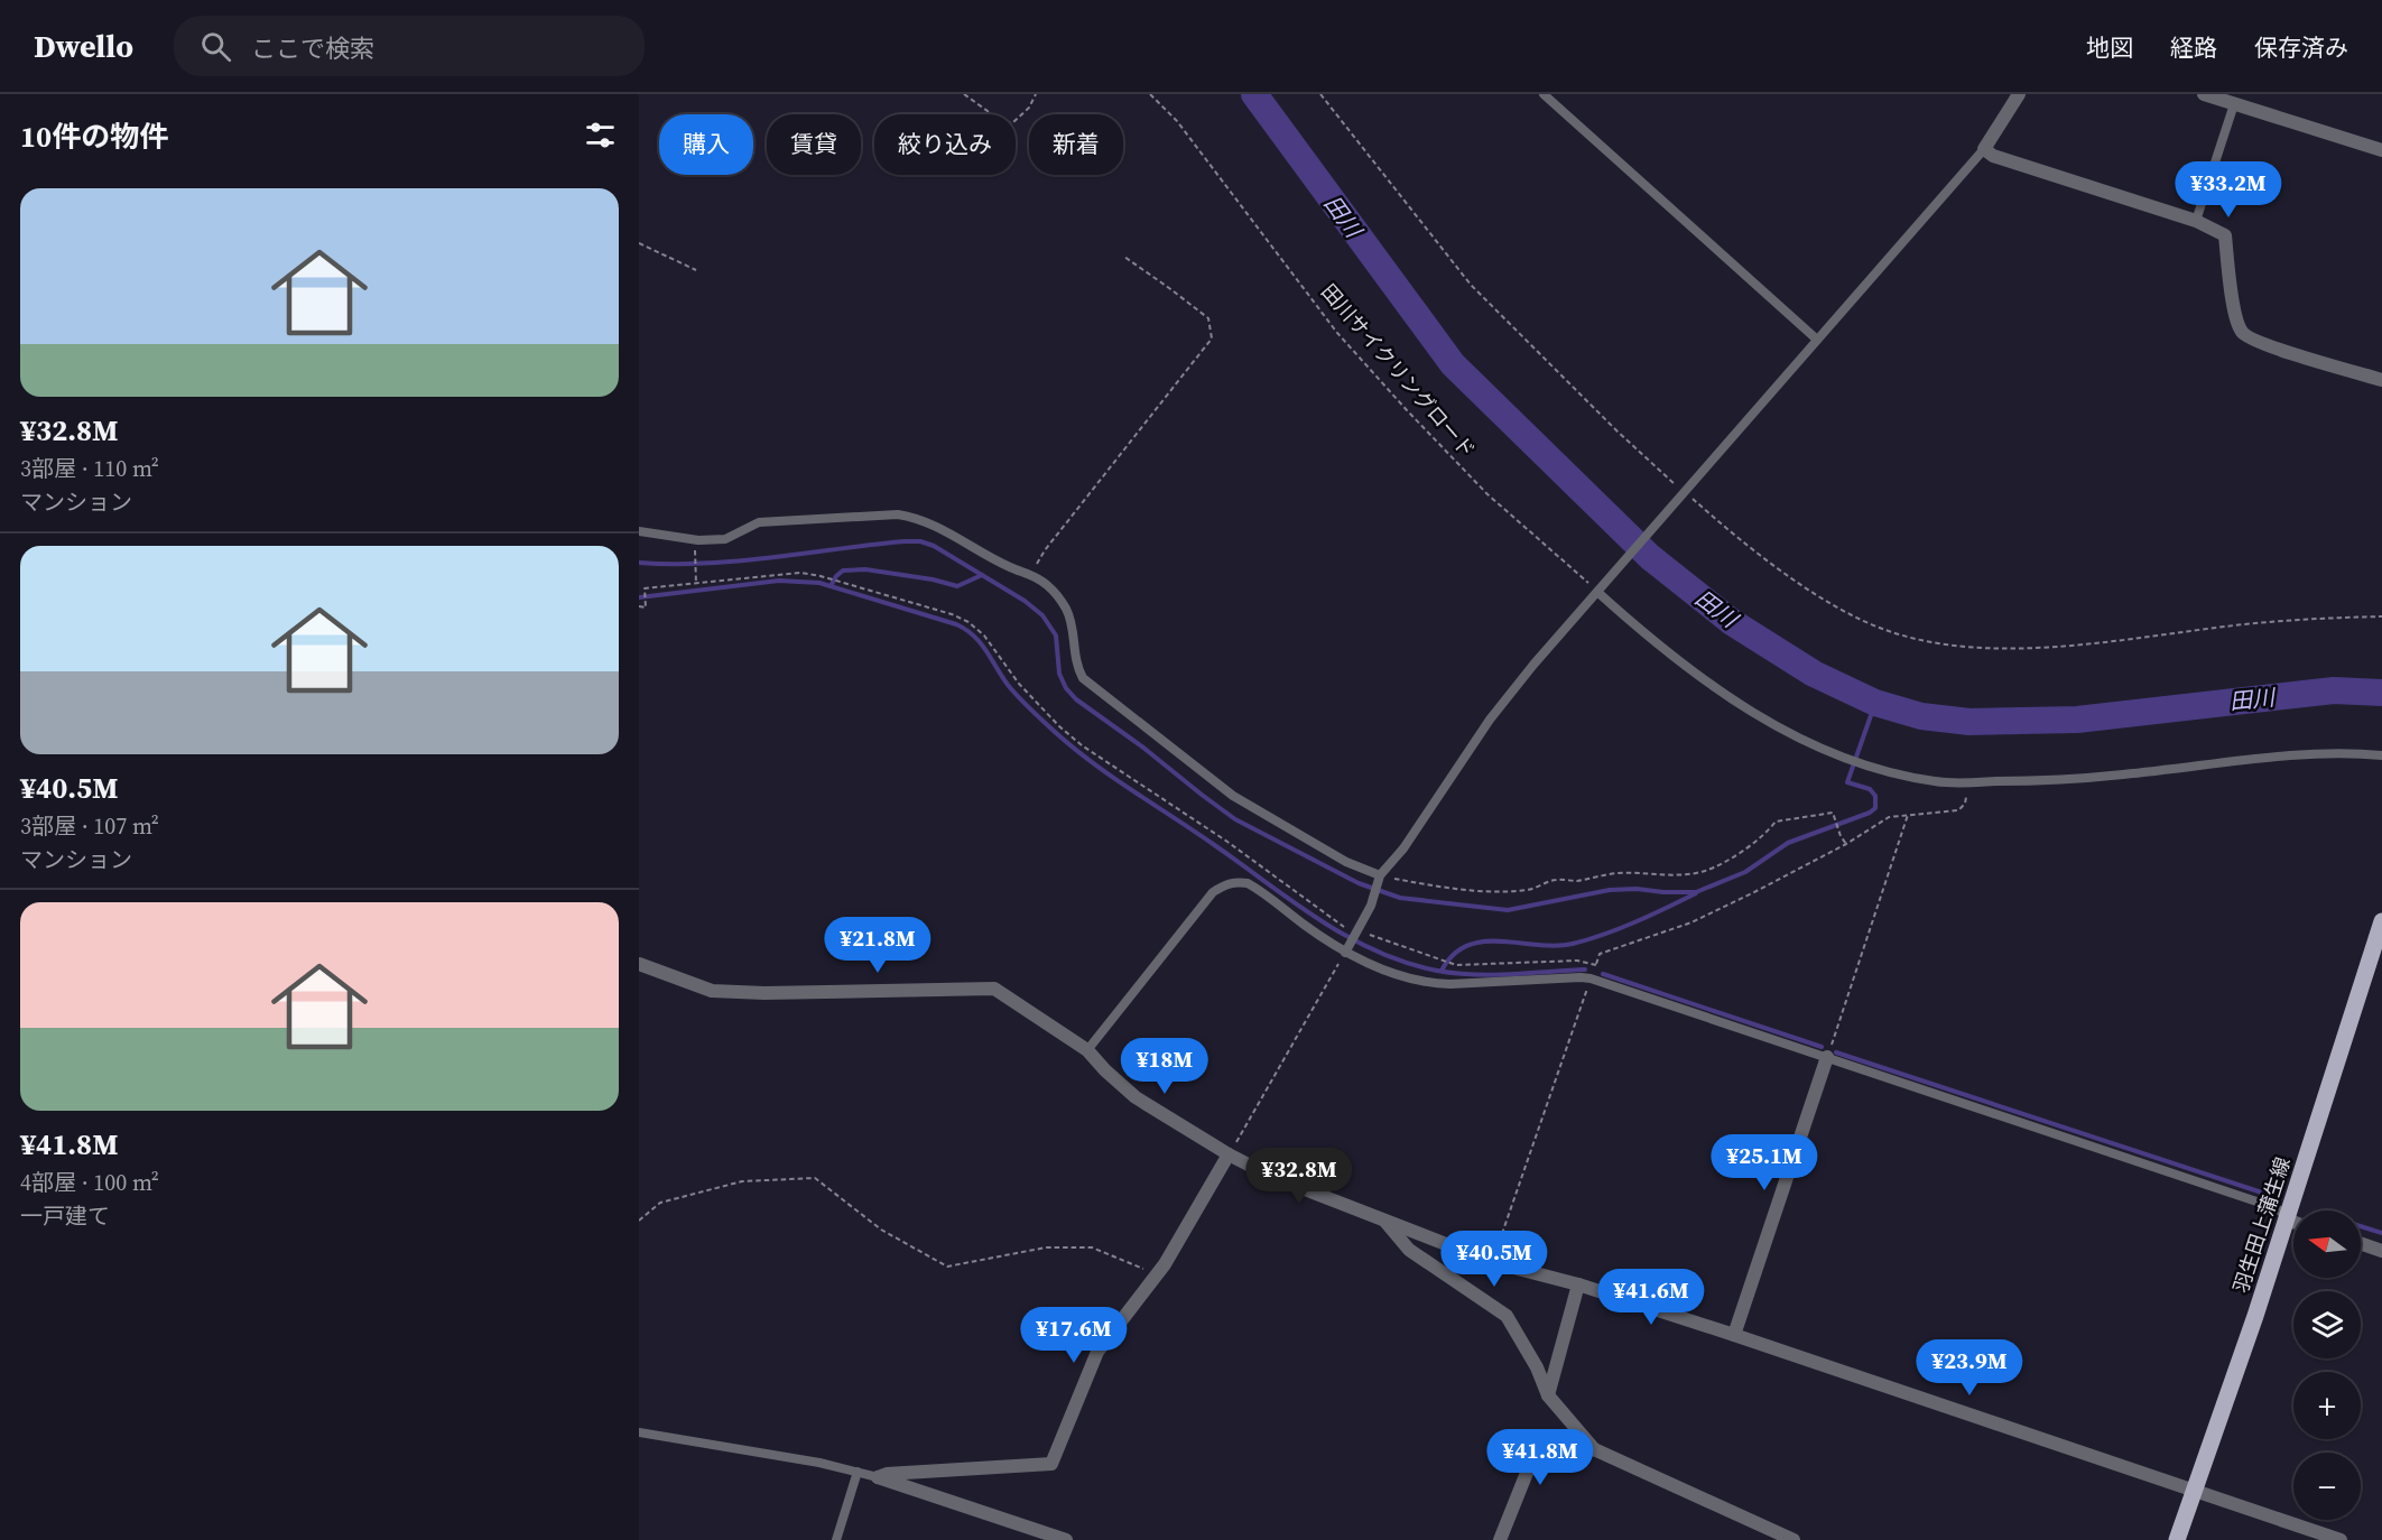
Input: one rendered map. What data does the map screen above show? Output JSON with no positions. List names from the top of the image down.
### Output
{
  "streets": {
    "main road": ["羽生田上蒲生線"],
    "path": ["田川サイクリングロード"]
  },
  "water": ["田川"],
  "north": "left",
  "page": {
    "header": "Dwello",
    "search": "ここで検索",
    "nav": ["地図", "経路", "保存済み"],
    "heading": "10件の物件",
    "chip": [
      "購入",
      "賃貸",
      "絞り込み",
      "新着"
    ],
    "price": [
      "¥33.2M",
      "¥21.8M",
      "¥18M",
      "¥25.1M",
      "¥32.8M",
      "¥40.5M",
      "¥41.6M",
      "¥17.6M",
      "¥23.9M",
      "¥41.8M"
    ],
    "list": [
      {
        "name": "¥32.8M",
        "note": "3部屋 · 110 m² · マンション"
      },
      {
        "name": "¥40.5M",
        "note": "3部屋 · 107 m² · マンション"
      },
      {
        "name": "¥41.8M",
        "note": "4部屋 · 100 m² · 一戸建て"
      }
    ],
    "map_buttons": ["+", "−"]
  }
}
